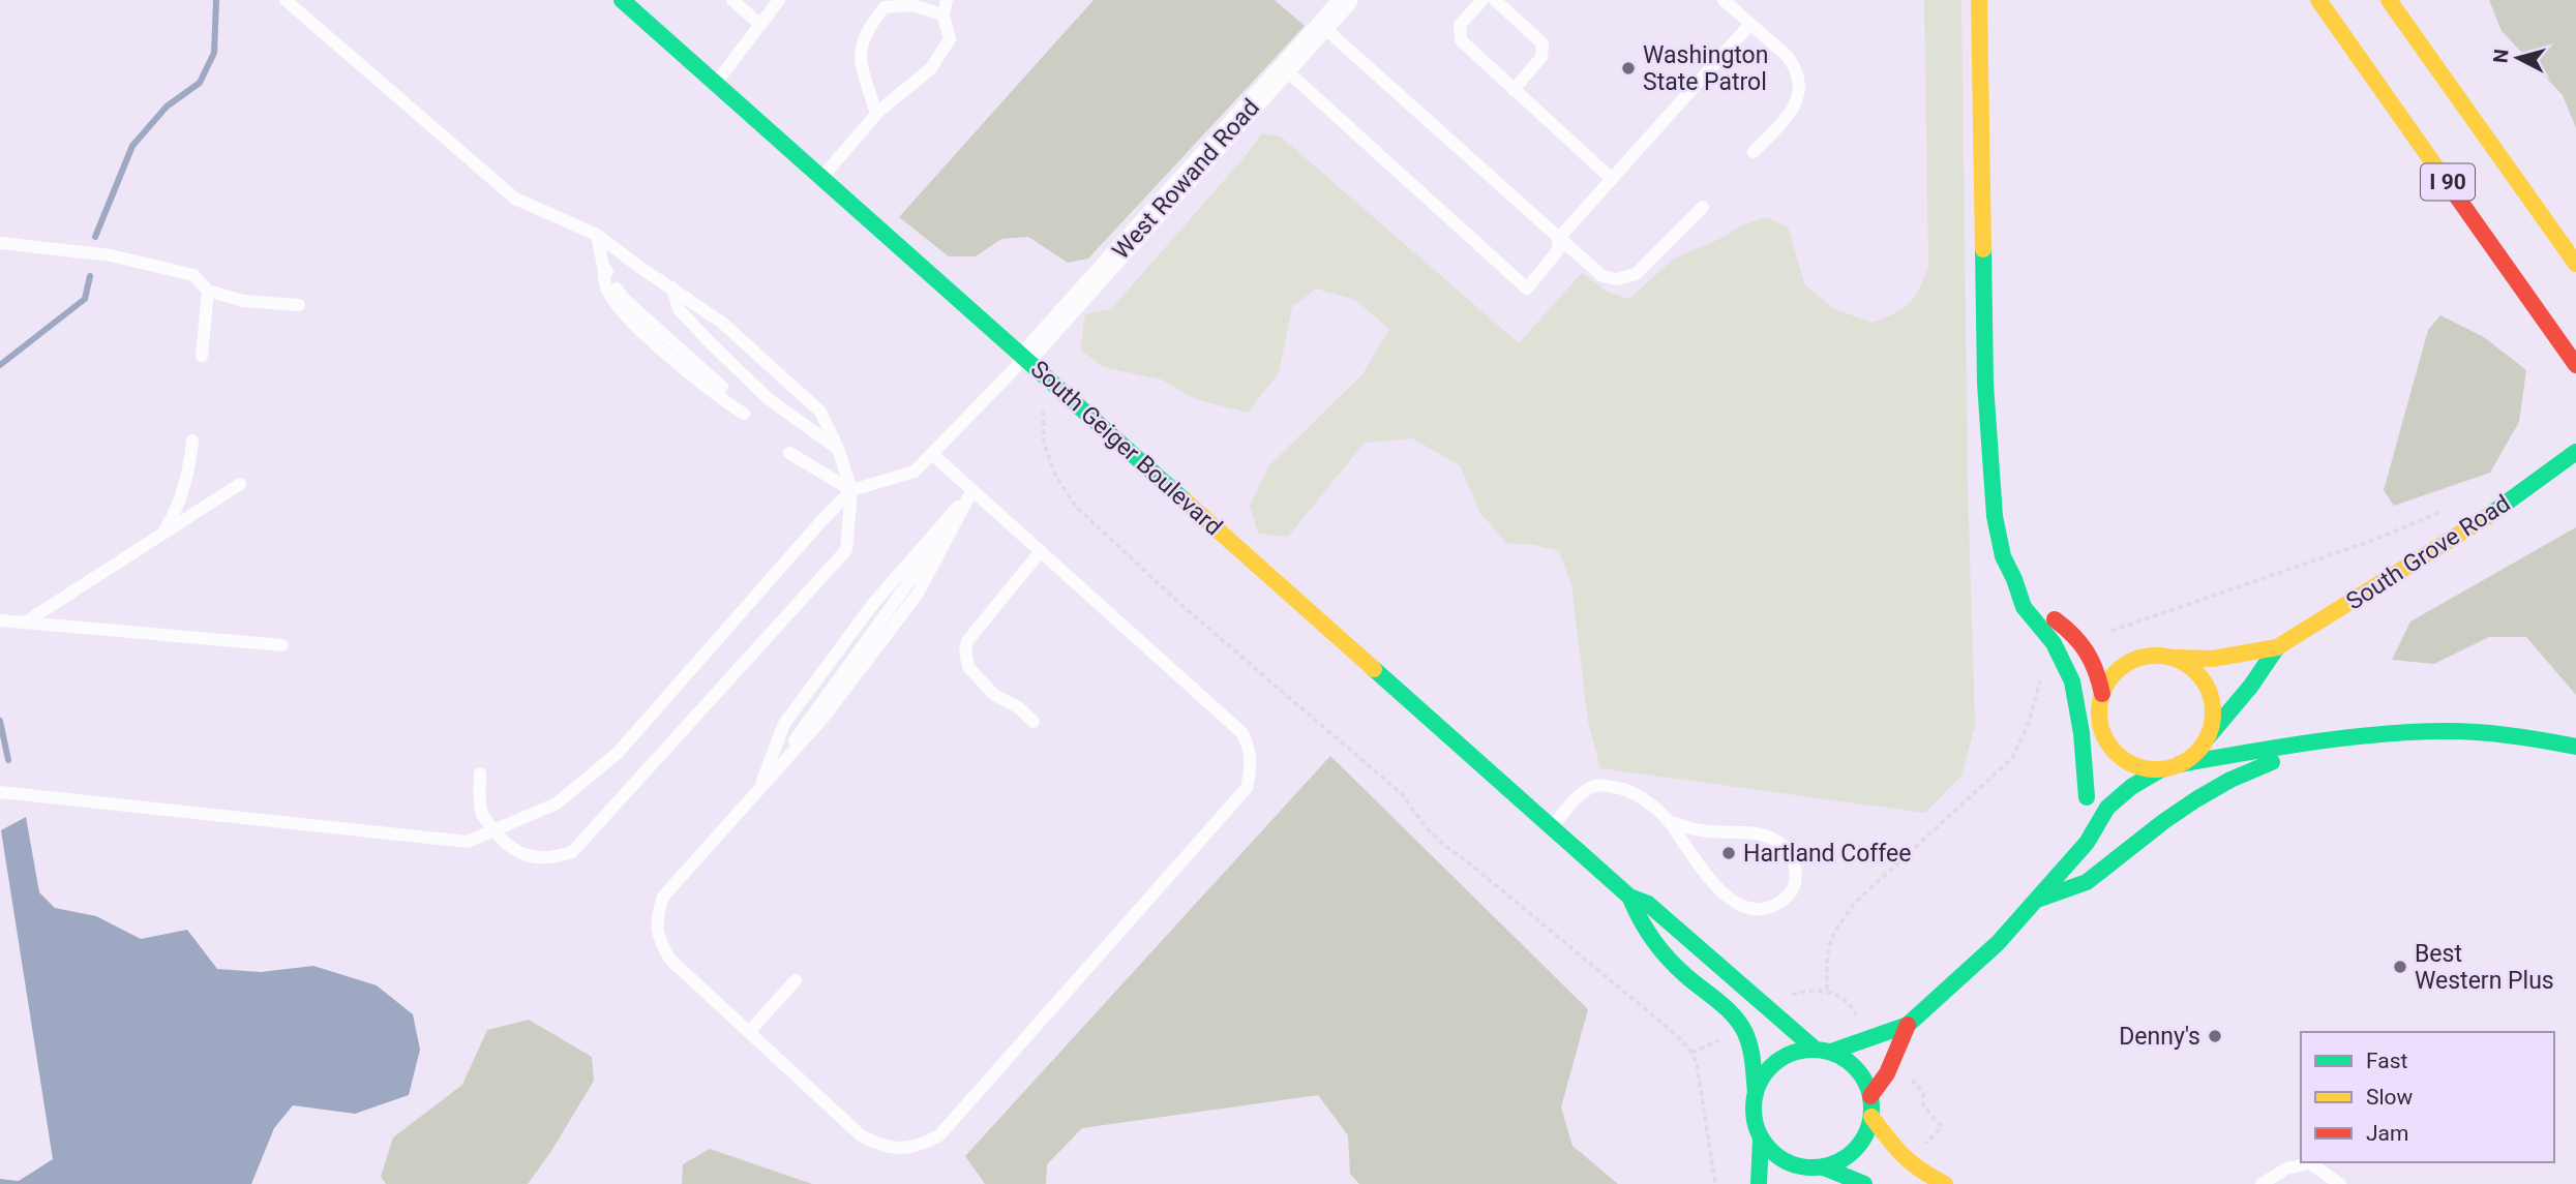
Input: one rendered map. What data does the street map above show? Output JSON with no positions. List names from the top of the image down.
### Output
{
  "streets": {
    "main road": ["I 90", "South Geiger Boulevard", "South Grove Road"],
    "street": ["West Rowand Road"]
  },
  "crossings": [
    ["West Rowand Road", "South Geiger Boulevard"]
  ],
  "places": [
    "Washington State Patrol",
    "Hartland Coffee",
    "Best Western Plus",
    "Denny's"
  ],
  "legend": ["Fast", "Slow", "Jam"],
  "north": "left"
}
